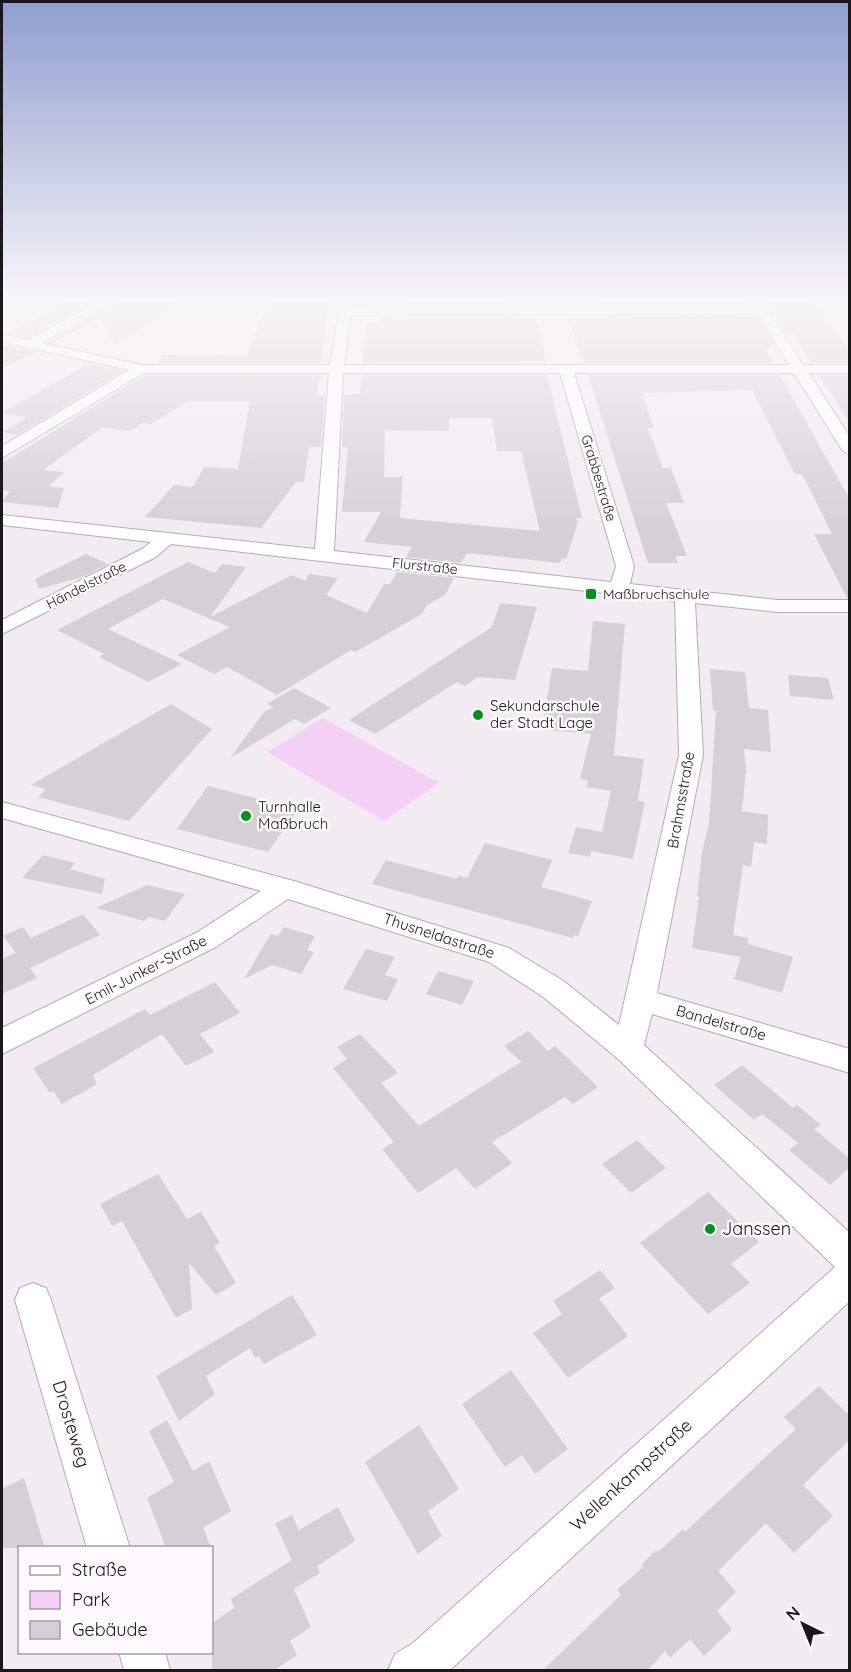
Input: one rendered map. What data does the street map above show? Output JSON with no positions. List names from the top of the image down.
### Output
{
  "streets": {
    "street": [
      "Grabbestraße",
      "Flurstraße",
      "Händelstraße",
      "Brahmsstraße",
      "Thusneldastraße",
      "Emil-Junker-Straße",
      "Bandelstraße",
      "Drosteweg",
      "Wellenkampstraße"
    ]
  },
  "crossings": [
    ["Grabbestraße", "Flurstraße"],
    ["Flurstraße", "Händelstraße"],
    ["Flurstraße", "Brahmsstraße"],
    ["Brahmsstraße", "Bandelstraße"],
    ["Thusneldastraße", "Emil-Junker-Straße"]
  ],
  "places": {
    "transit": ["Maßbruchschule"],
    "other": ["Sekundarschule der Stadt Lage", "Turnhalle Maßbruch", "Janssen"]
  },
  "legend": ["Straße", "Park", "Gebäude"],
  "north": "top left"
}
